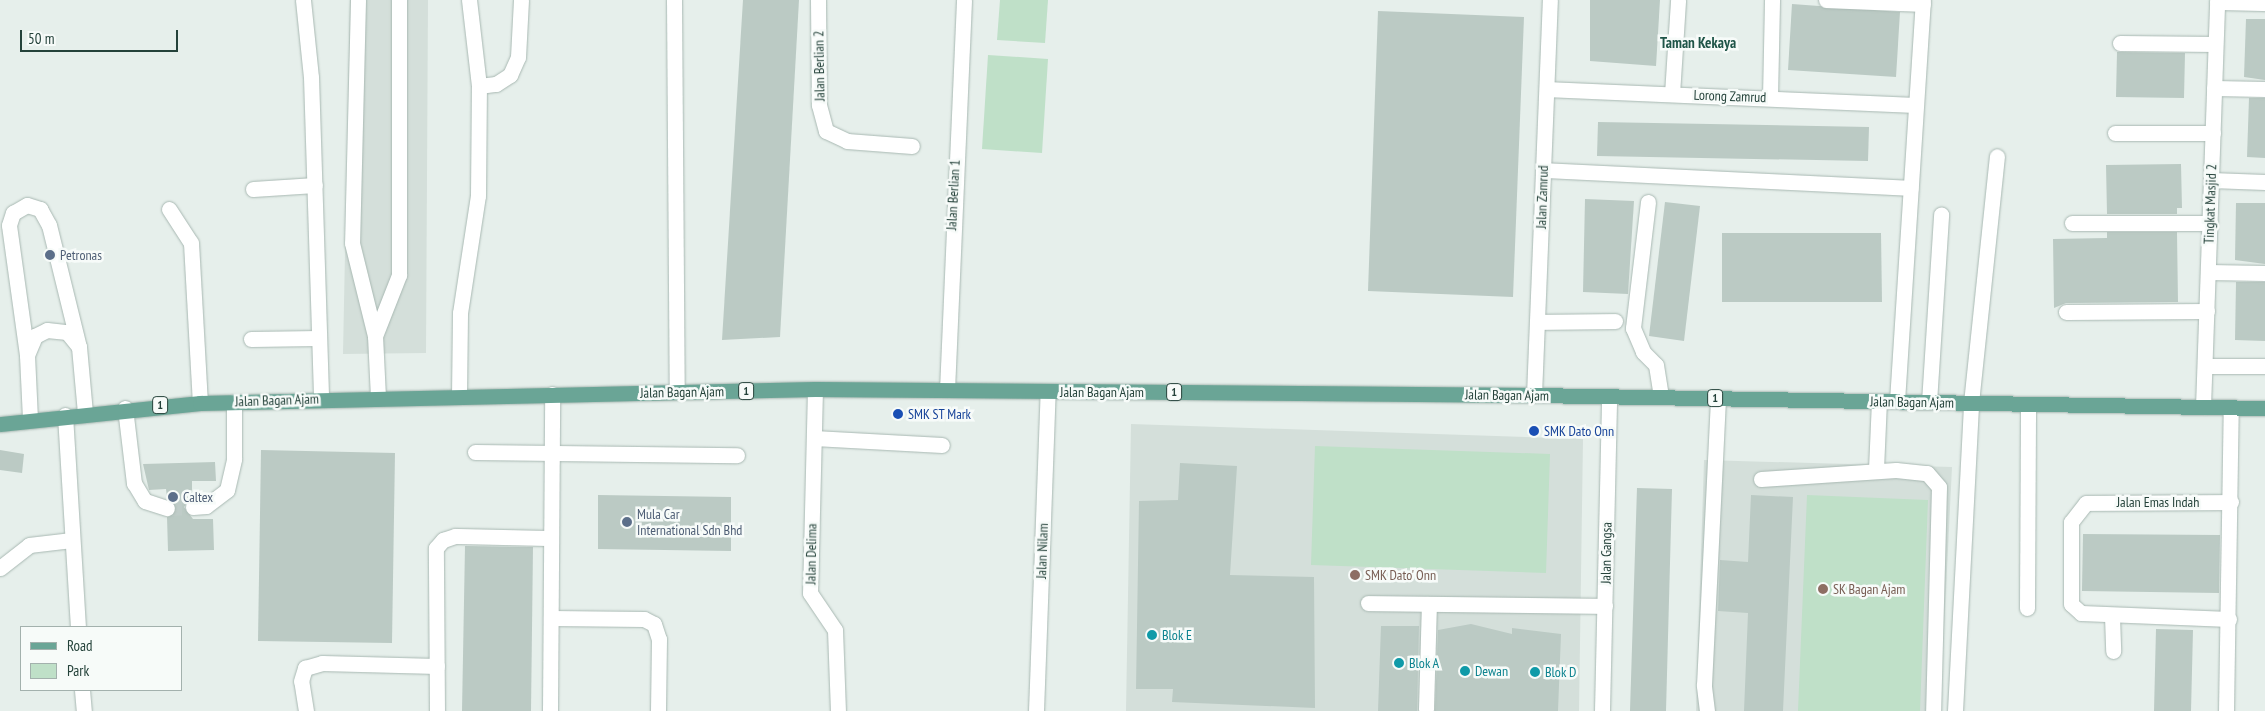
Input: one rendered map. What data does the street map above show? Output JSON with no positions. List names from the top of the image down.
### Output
{
  "streets": {
    "main road": ["1", "Jalan Bagan Ajam"],
    "street": [
      "Jalan Berlian 2",
      "Lorong Zamrud",
      "Jalan Berlian 1",
      "Jalan Zamrud",
      "Tingkat Masjid 2",
      "Jalan Emas Indah",
      "Jalan Nilam",
      "Jalan Gangsa",
      "Jalan Delima"
    ]
  },
  "crossings": [
    ["Lorong Zamrud", "Jalan Zamrud"],
    ["Jalan Berlian 1", "Jalan Bagan Ajam"],
    ["Jalan Zamrud", "Jalan Bagan Ajam"],
    ["Tingkat Masjid 2", "Jalan Bagan Ajam"],
    ["Jalan Bagan Ajam", "Jalan Nilam"],
    ["Jalan Bagan Ajam", "Jalan Gangsa"],
    ["Jalan Bagan Ajam", "Jalan Delima"]
  ],
  "districts": ["Taman Kekaya"],
  "places": [
    "Petronas",
    "SMK ST Mark",
    "SMK Dato Onn",
    "Caltex",
    "Mula Car International Sdn Bhd",
    "SMK Dato' Onn",
    "SK Bagan Ajam",
    "Blok E",
    "Blok A",
    "Dewan",
    "Blok D"
  ],
  "legend": ["Road", "Park"],
  "scale_bar": "50 m"
}
